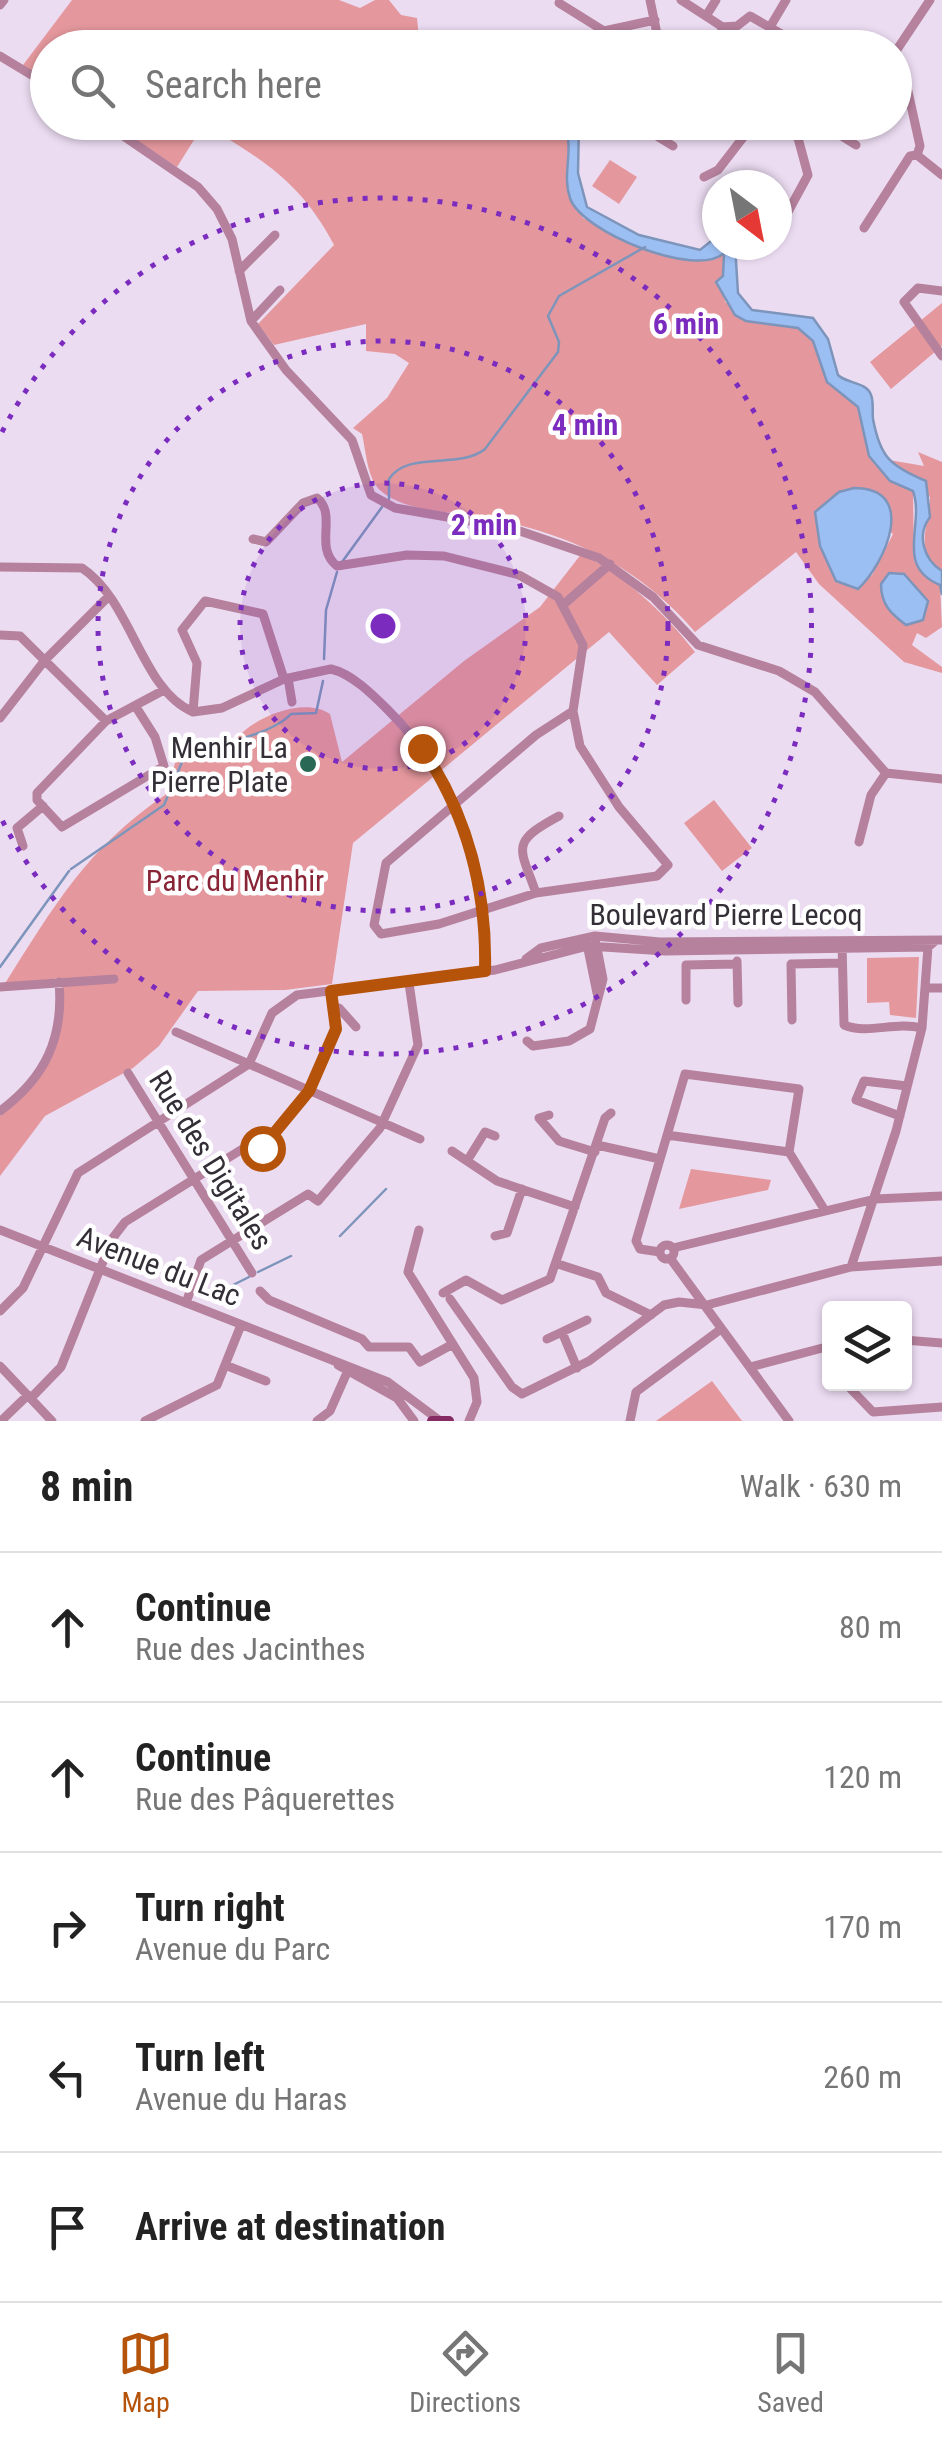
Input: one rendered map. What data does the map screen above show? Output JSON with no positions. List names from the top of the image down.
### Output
{
  "streets": {
    "street": ["Boulevard Pierre Lecoq", "Rue des Digitales", "Avenue du Lac"]
  },
  "parks": ["Parc du Menhir"],
  "places": ["Menhir La Pierre Plate"],
  "north": "bottom right",
  "page": {
    "search": "Search here",
    "heading": ["8 min", "Walk · 630 m"],
    "list": [
      ["Continue", "Rue des Jacinthes", "80 m"],
      ["Continue", "Rue des Pâquerettes", "120 m"],
      ["Turn right", "Avenue du Parc", "170 m"],
      ["Turn left", "Avenue du Haras", "260 m"],
      "Arrive at destination"
    ],
    "nav": ["Map", "Directions", "Saved"]
  },
  "rings": ["6 min", "4 min", "2 min"]
}
